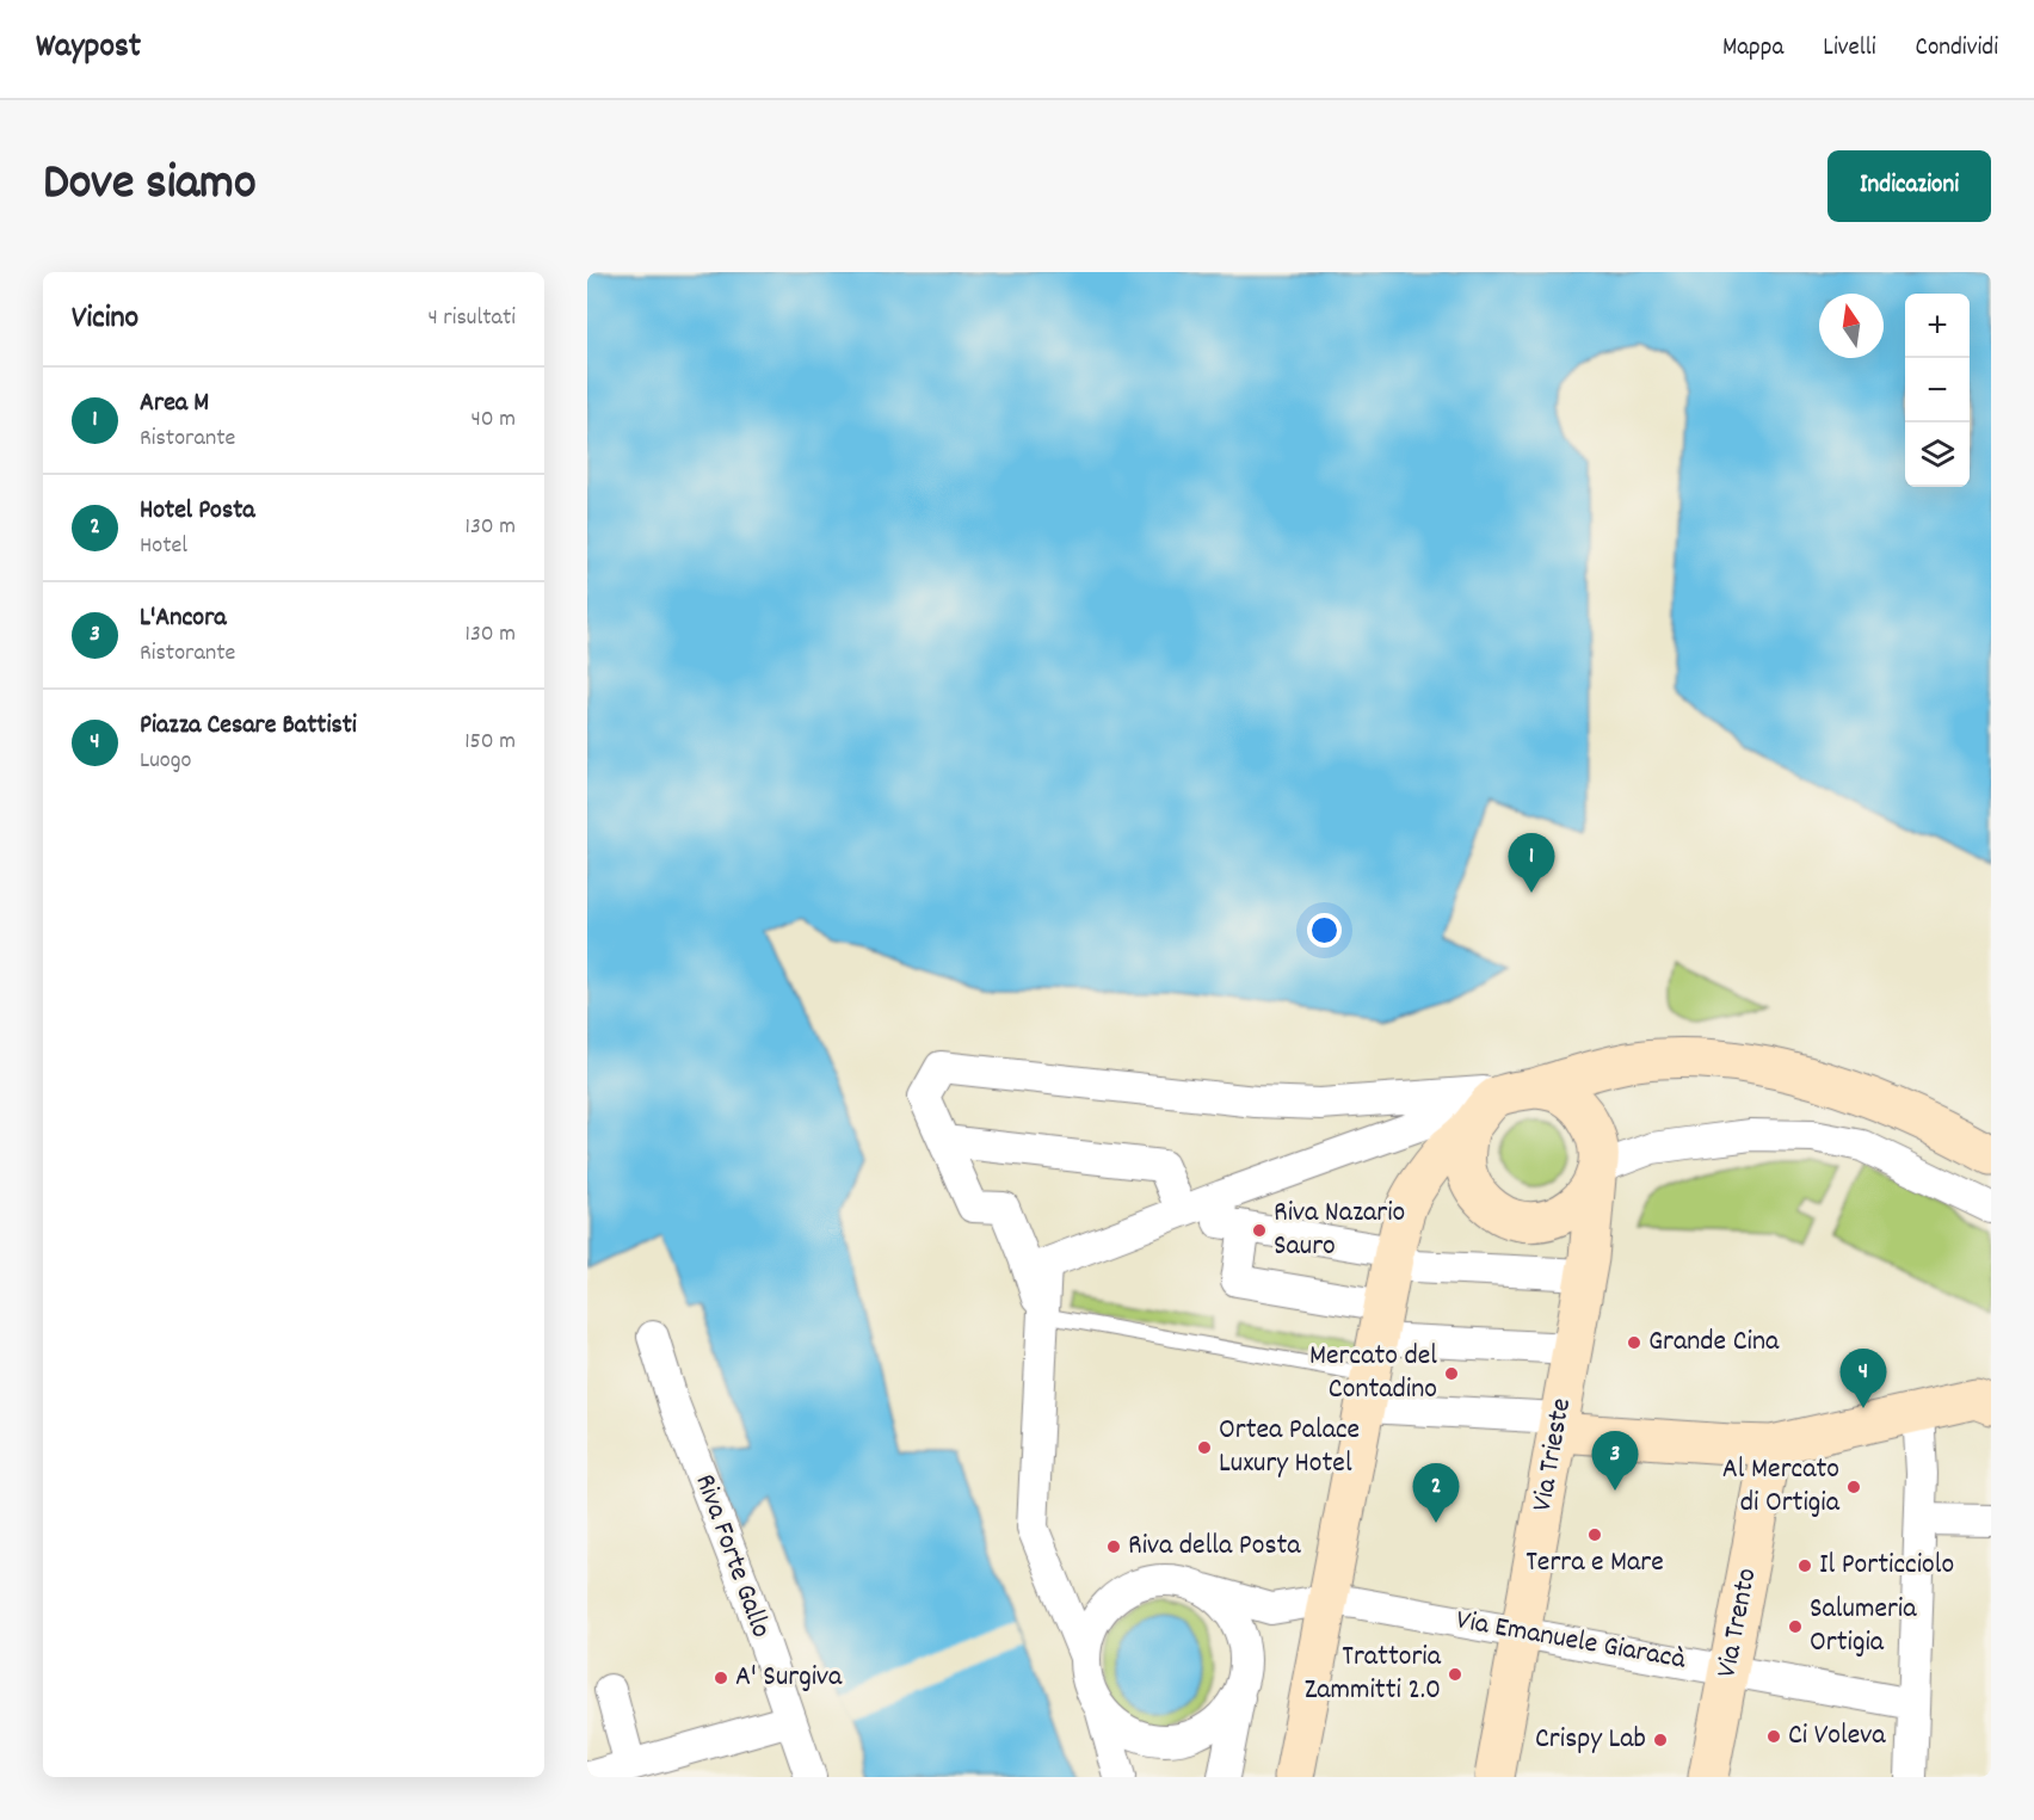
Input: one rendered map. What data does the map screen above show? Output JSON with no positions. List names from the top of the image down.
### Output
{
  "streets": {
    "street": [
      "Via Trieste",
      "Riva Forte Gallo",
      "Via Trento",
      "Via Emanuele Giaracà"
    ]
  },
  "crossings": [
    ["Via Trieste", "Via Emanuele Giaracà"],
    ["Via Trento", "Via Emanuele Giaracà"]
  ],
  "places": [
    "Riva Nazario Sauro",
    "Grande Cina",
    "Mercato del Contadino",
    "Ortea Palace Luxury Hotel",
    "Al Mercato di Ortigia",
    "Terra e Mare",
    "Riva della Posta",
    "Il Porticciolo",
    "Salumeria Ortigia",
    "Trattoria Zammitti 2.0",
    "A' Surgiva",
    "Ci Voleva",
    "Crispy Lab"
  ],
  "north": "top",
  "page": {
    "header": "Waypost",
    "nav": ["Mappa", "Livelli", "Condividi"],
    "title": "Dove siamo",
    "buttons": "Indicazioni",
    "heading": ["Vicino", "4 risultati"],
    "map_buttons": ["+", "−"],
    "list": [
      {
        "mark": "1",
        "name": "Area M",
        "note": "Ristorante",
        "value": "40 m"
      },
      {
        "mark": "2",
        "name": "Hotel Posta",
        "note": "Hotel",
        "value": "130 m"
      },
      {
        "mark": "3",
        "name": "L'Ancora",
        "note": "Ristorante",
        "value": "130 m"
      },
      {
        "mark": "4",
        "name": "Piazza Cesare Battisti",
        "note": "Luogo",
        "value": "150 m"
      }
    ],
    "pins": [
      "1",
      "4",
      "3",
      "2"
    ]
  }
}
